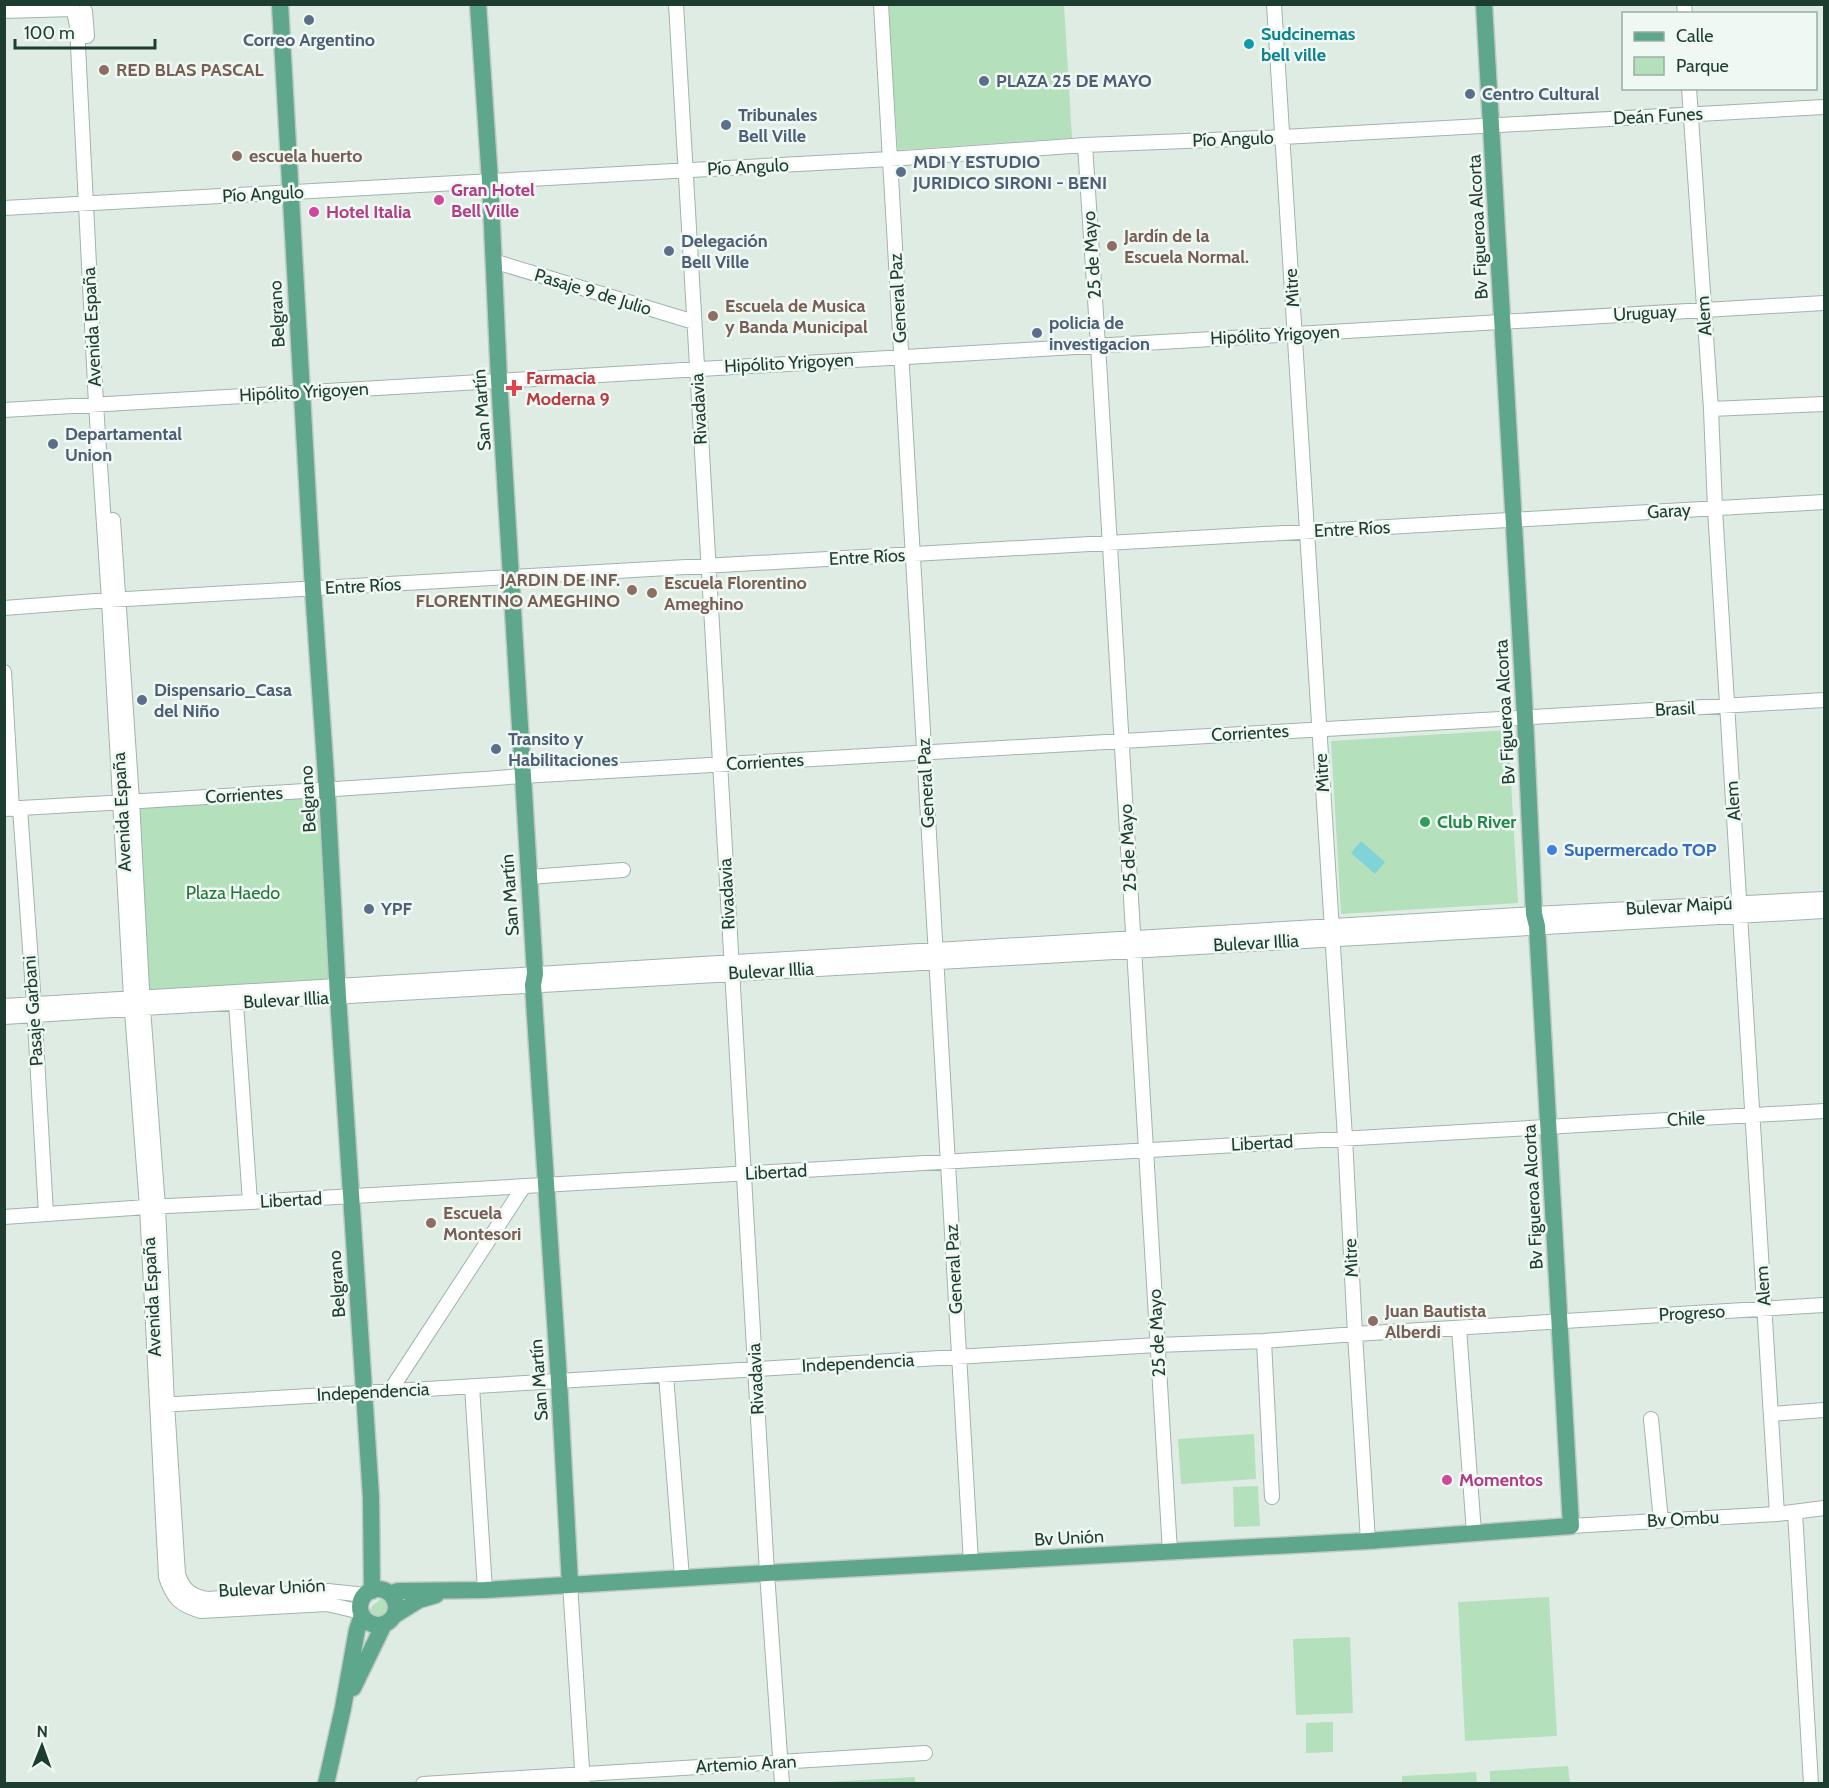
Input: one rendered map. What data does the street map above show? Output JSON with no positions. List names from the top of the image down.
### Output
{
  "streets": {
    "main road": [
      "Bv Figueroa Alcorta",
      "Belgrano",
      "San Martín",
      "Bv Unión"
    ],
    "street": [
      "Deán Funes",
      "Pío Angulo",
      "25 de Mayo",
      "Mitre",
      "Pasaje 9 de Julio",
      "General Paz",
      "Uruguay",
      "Alem",
      "Avenida España",
      "Hipólito Yrigoyen",
      "Rivadavia",
      "Garay",
      "Entre Ríos",
      "Brasil",
      "Corrientes",
      "Bulevar Maipú",
      "Bulevar Illia",
      "Pasaje Garbani",
      "Chile",
      "Libertad",
      "Progreso",
      "Independencia",
      "Bv Ombu",
      "Bulevar Unión",
      "Artemio Aran"
    ]
  },
  "crossings": [
    ["Deán Funes", "Pío Angulo"],
    ["Deán Funes", "Bv Figueroa Alcorta"],
    ["Deán Funes", "Alem"],
    ["Pío Angulo", "Bv Figueroa Alcorta"],
    ["Pío Angulo", "25 de Mayo"],
    ["Pío Angulo", "Mitre"],
    ["Pío Angulo", "General Paz"],
    ["Pío Angulo", "Belgrano"],
    ["Pío Angulo", "Avenida España"],
    ["Pío Angulo", "Rivadavia"],
    ["Pío Angulo", "San Martín"],
    ["Bv Figueroa Alcorta", "Uruguay"],
    ["Bv Figueroa Alcorta", "Hipólito Yrigoyen"],
    ["Bv Figueroa Alcorta", "Garay"],
    ["Bv Figueroa Alcorta", "Entre Ríos"],
    ["Bv Figueroa Alcorta", "Brasil"],
    ["Bv Figueroa Alcorta", "Corrientes"],
    ["Bv Figueroa Alcorta", "Bulevar Maipú"],
    ["Bv Figueroa Alcorta", "Bulevar Illia"],
    ["Bv Figueroa Alcorta", "Chile"],
    ["Bv Figueroa Alcorta", "Libertad"],
    ["Bv Figueroa Alcorta", "Progreso"],
    ["Bv Figueroa Alcorta", "Independencia"],
    ["Bv Figueroa Alcorta", "Bv Ombu"],
    ["Bv Figueroa Alcorta", "Bv Unión"],
    ["25 de Mayo", "Hipólito Yrigoyen"],
    ["25 de Mayo", "Entre Ríos"],
    ["25 de Mayo", "Corrientes"],
    ["25 de Mayo", "Bulevar Illia"],
    ["25 de Mayo", "Libertad"],
    ["25 de Mayo", "Independencia"],
    ["25 de Mayo", "Bv Unión"],
    ["Mitre", "Hipólito Yrigoyen"],
    ["Mitre", "Entre Ríos"],
    ["Mitre", "Corrientes"],
    ["Mitre", "Bulevar Illia"],
    ["Mitre", "Libertad"],
    ["Mitre", "Independencia"],
    ["Mitre", "Bv Unión"],
    ["Pasaje 9 de Julio", "Rivadavia"],
    ["Pasaje 9 de Julio", "San Martín"],
    ["General Paz", "Hipólito Yrigoyen"],
    ["General Paz", "Entre Ríos"],
    ["General Paz", "Corrientes"],
    ["General Paz", "Bulevar Illia"],
    ["General Paz", "Libertad"],
    ["General Paz", "Independencia"],
    ["General Paz", "Bv Unión"],
    ["Uruguay", "Alem"],
    ["Uruguay", "Hipólito Yrigoyen"],
    ["Belgrano", "Hipólito Yrigoyen"],
    ["Belgrano", "Entre Ríos"],
    ["Belgrano", "Corrientes"],
    ["Belgrano", "Bulevar Illia"],
    ["Belgrano", "Libertad"],
    ["Belgrano", "Independencia"],
    ["Belgrano", "Bulevar Unión"],
    ["Alem", "Garay"],
    ["Alem", "Brasil"],
    ["Alem", "Bulevar Maipú"],
    ["Alem", "Chile"],
    ["Alem", "Progreso"],
    ["Alem", "Bv Ombu"],
    ["Avenida España", "Hipólito Yrigoyen"],
    ["Avenida España", "Entre Ríos"],
    ["Avenida España", "Corrientes"],
    ["Avenida España", "Bulevar Illia"],
    ["Avenida España", "Libertad"],
    ["Avenida España", "Independencia"],
    ["Avenida España", "Bulevar Unión"],
    ["Hipólito Yrigoyen", "Rivadavia"],
    ["Hipólito Yrigoyen", "San Martín"],
    ["Rivadavia", "Entre Ríos"],
    ["Rivadavia", "Corrientes"],
    ["Rivadavia", "Bulevar Illia"],
    ["Rivadavia", "Libertad"],
    ["Rivadavia", "Independencia"],
    ["Rivadavia", "Bv Unión"],
    ["Rivadavia", "Artemio Aran"],
    ["San Martín", "Entre Ríos"],
    ["San Martín", "Corrientes"],
    ["San Martín", "Bulevar Illia"],
    ["San Martín", "Libertad"],
    ["San Martín", "Independencia"],
    ["San Martín", "Bv Unión"],
    ["San Martín", "Artemio Aran"],
    ["Garay", "Entre Ríos"],
    ["Brasil", "Corrientes"],
    ["Corrientes", "Pasaje Garbani"],
    ["Bulevar Maipú", "Bulevar Illia"],
    ["Bulevar Illia", "Pasaje Garbani"],
    ["Pasaje Garbani", "Libertad"],
    ["Chile", "Libertad"],
    ["Progreso", "Independencia"],
    ["Bv Ombu", "Bv Unión"]
  ],
  "parks": ["Plaza Haedo"],
  "places": {
    "other": [
      "Correo Argentino",
      "Sudcinemas bell ville",
      "RED BLAS PASCAL",
      "PLAZA 25 DE MAYO",
      "Centro Cultural",
      "Tribunales Bell Ville",
      "escuela huerto",
      "MDI Y ESTUDIO JURIDICO SIRONI - BENI",
      "Gran Hotel Bell Ville",
      "Hotel Italia",
      "Jardín de la Escuela Normal.",
      "Delegación Bell Ville",
      "Escuela de Musica y Banda Municipal",
      "policia de investigacion",
      "Departamental Union",
      "JARDIN DE INF. FLORENTINO AMEGHINO",
      "Escuela Florentino Ameghino",
      "Dispensario_Casa del Niño",
      "Transito y Habilitaciones",
      "Club River",
      "Supermercado TOP",
      "YPF",
      "Escuela Montesori",
      "Juan Bautista Alberdi",
      "Momentos"
    ],
    "health": ["Farmacia Moderna 9"]
  },
  "legend": ["Calle", "Parque"],
  "scale_bar": "100 m",
  "north": "top"
}
